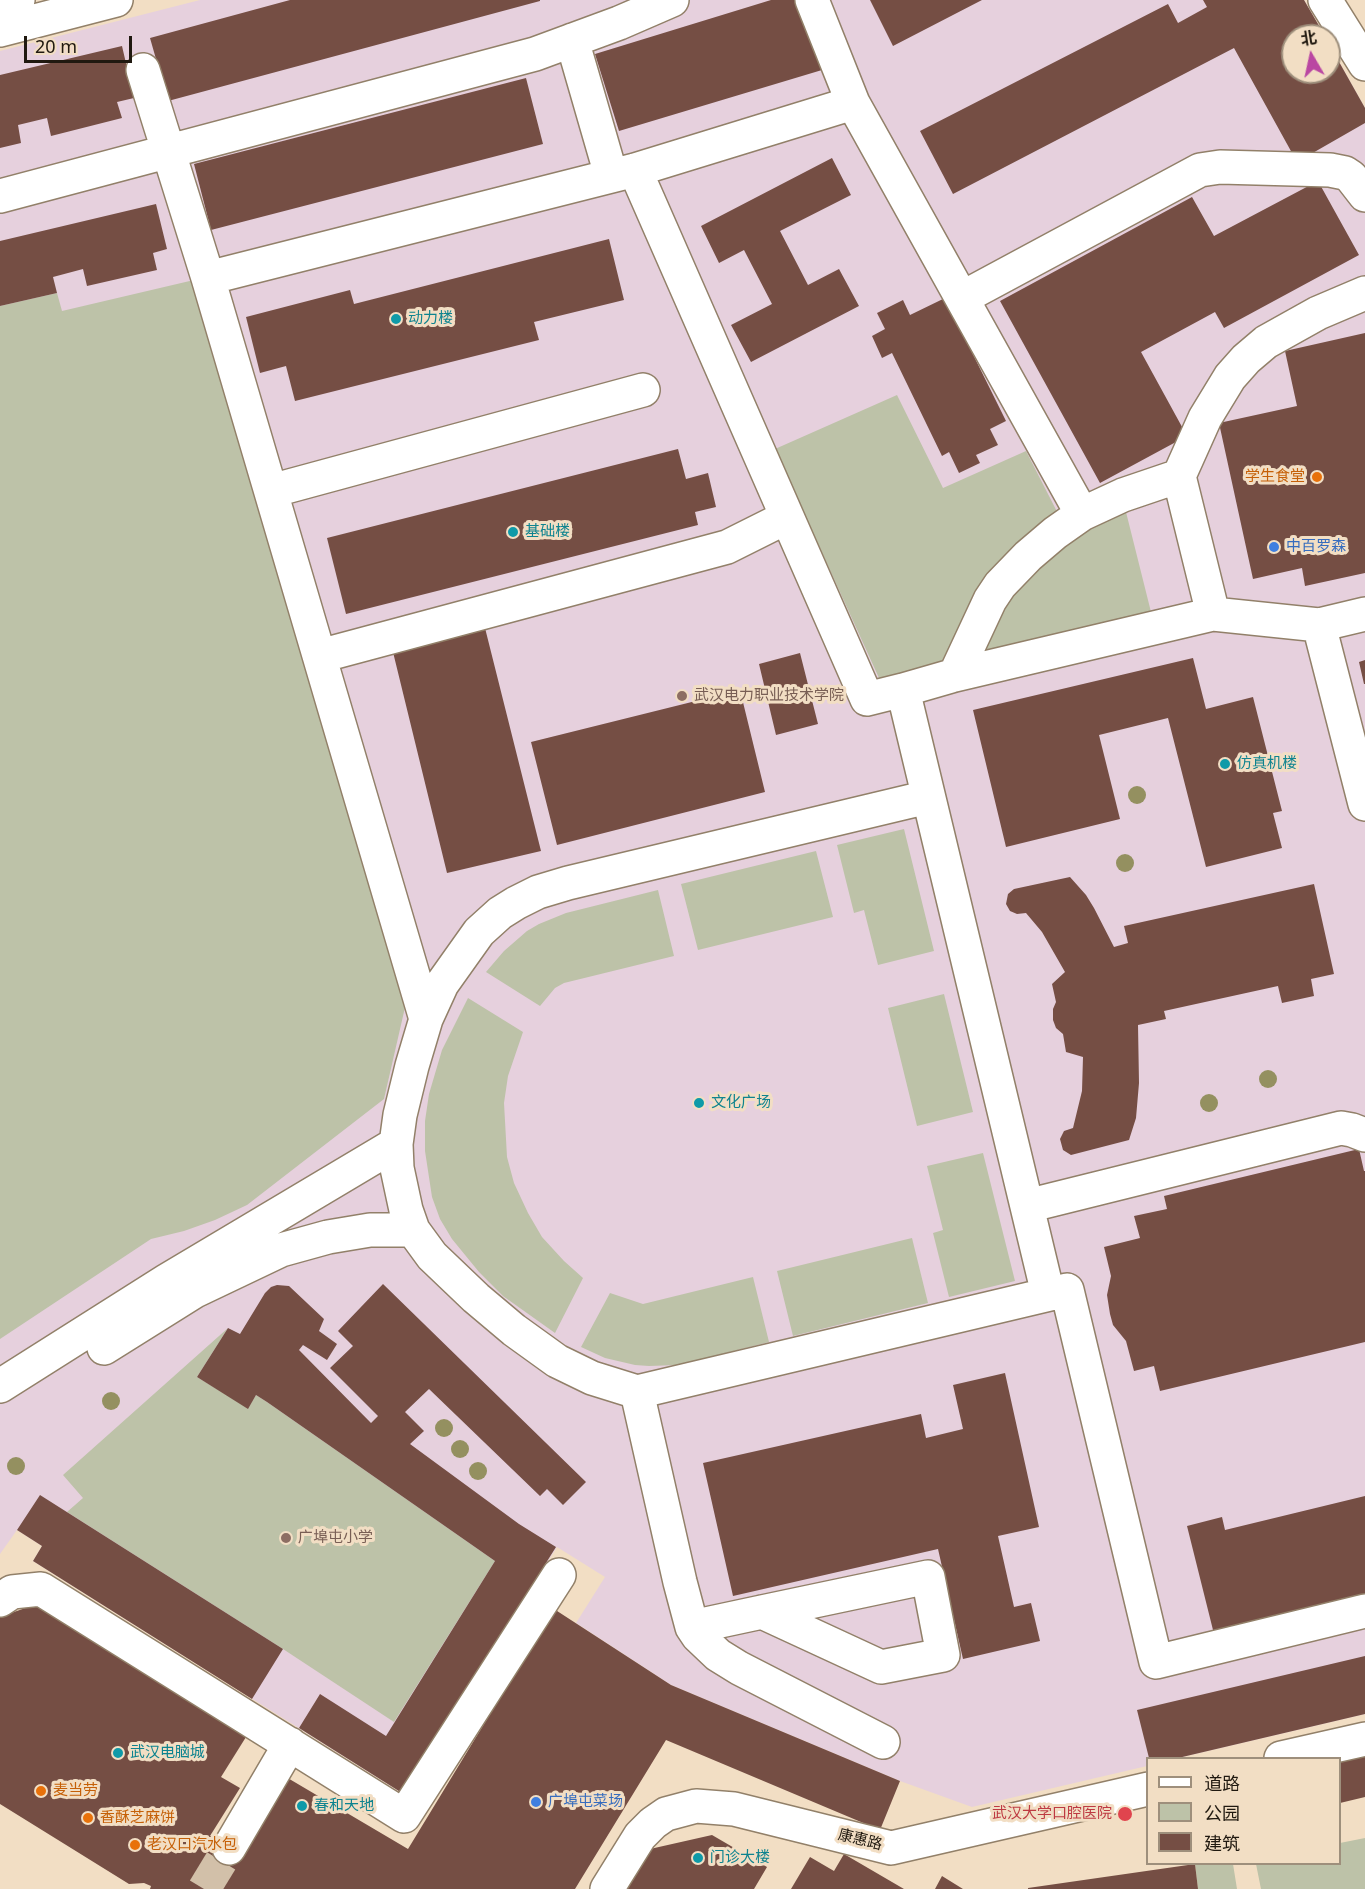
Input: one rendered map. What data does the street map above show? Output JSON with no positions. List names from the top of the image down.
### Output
{
  "streets": {
    "street": ["康惠路"]
  },
  "places": [
    "动力楼",
    "学生食堂",
    "基础楼",
    "中百罗森",
    "武汉电力职业技术学院",
    "仿真机楼",
    "文化广场",
    "广埠屯小学",
    "武汉电脑城",
    "麦当劳",
    "广埠屯菜场",
    "春和天地",
    "武汉大学口腔医院",
    "香酥芝麻饼",
    "老汉口汽水包",
    "门诊大楼"
  ],
  "legend": ["道路", "公园", "建筑"],
  "scale_bar": "20 m",
  "north": "top"
}
